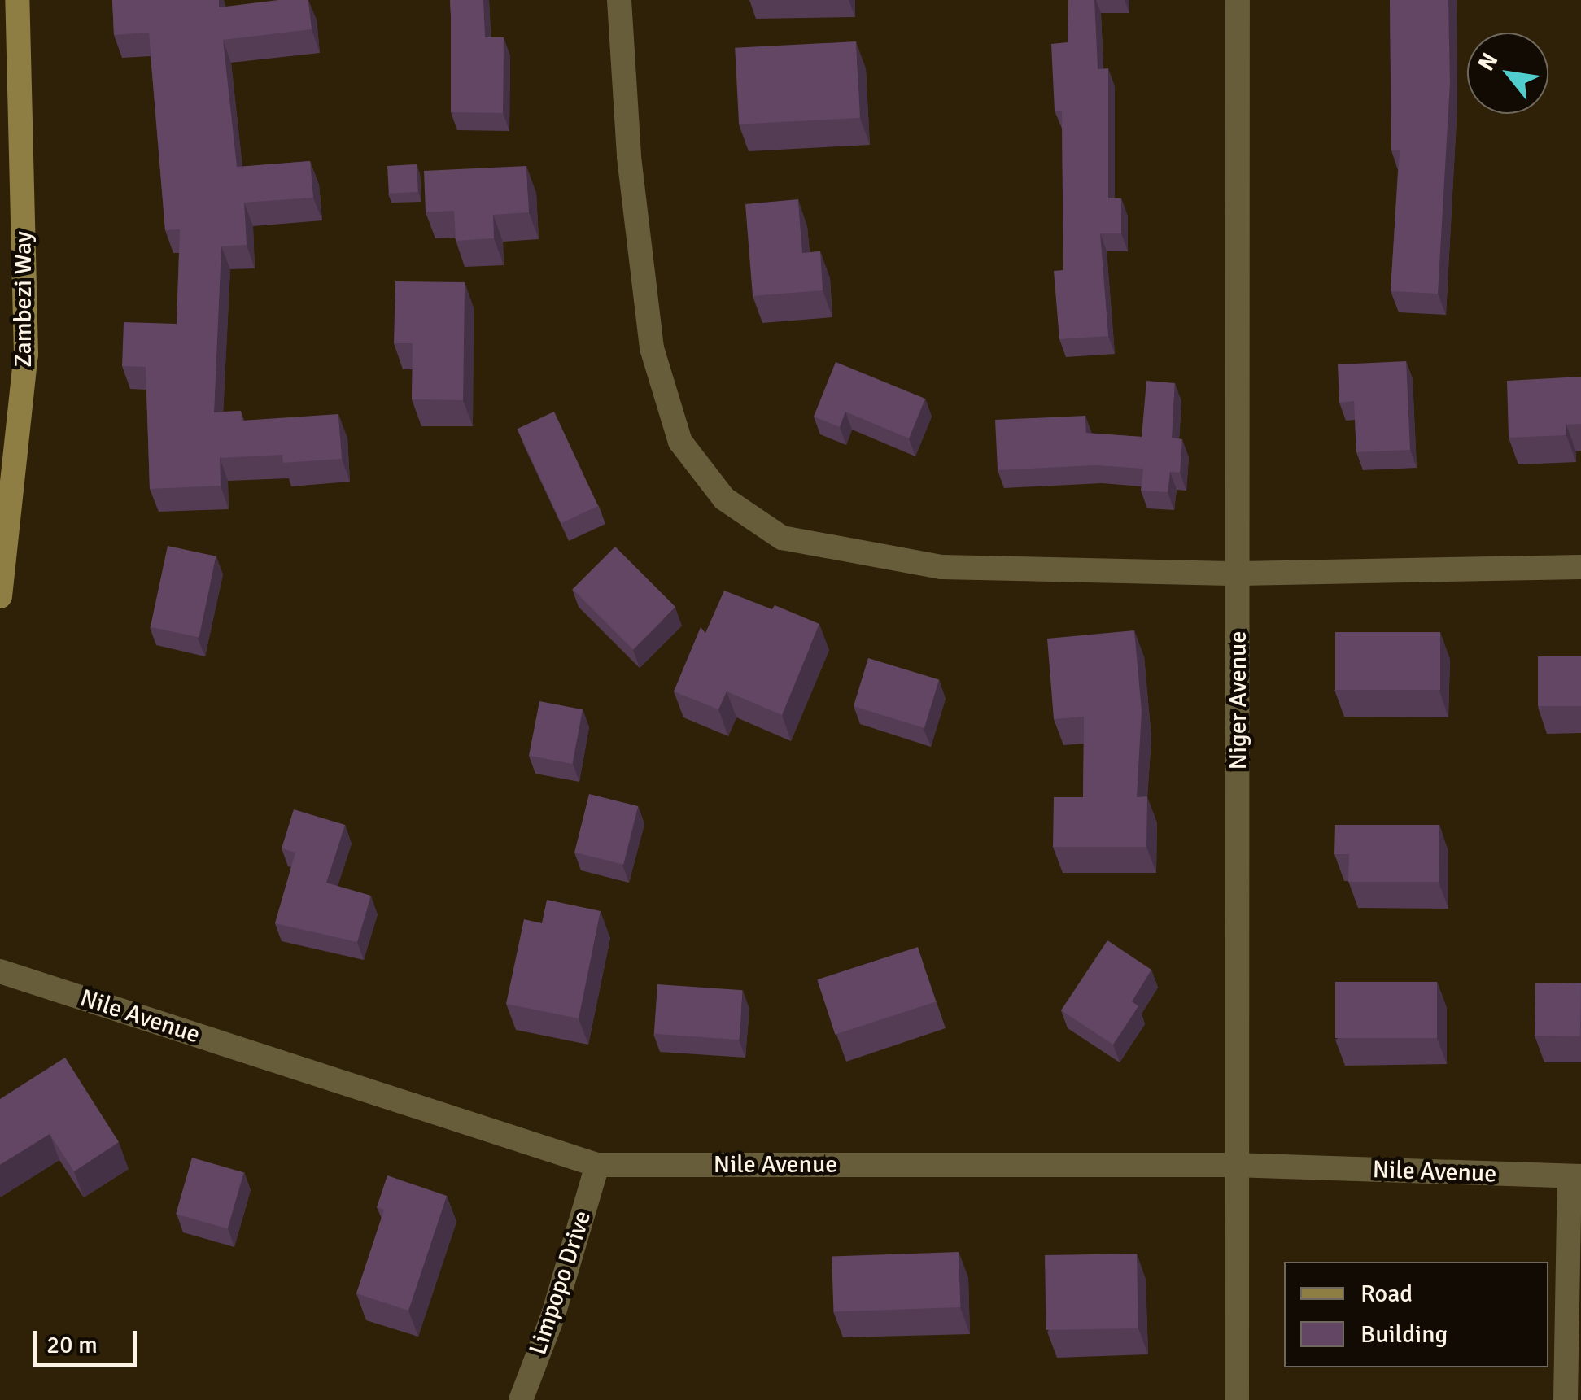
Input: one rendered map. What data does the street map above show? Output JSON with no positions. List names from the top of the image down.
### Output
{
  "streets": {
    "main road": ["Zambezi Way"],
    "street": ["Niger Avenue", "Nile Avenue", "Limpopo Drive"]
  },
  "crossings": [
    ["Niger Avenue", "Nile Avenue"],
    ["Nile Avenue", "Limpopo Drive"]
  ],
  "legend": ["Road", "Building"],
  "scale_bar": "20 m",
  "north": "top left"
}
